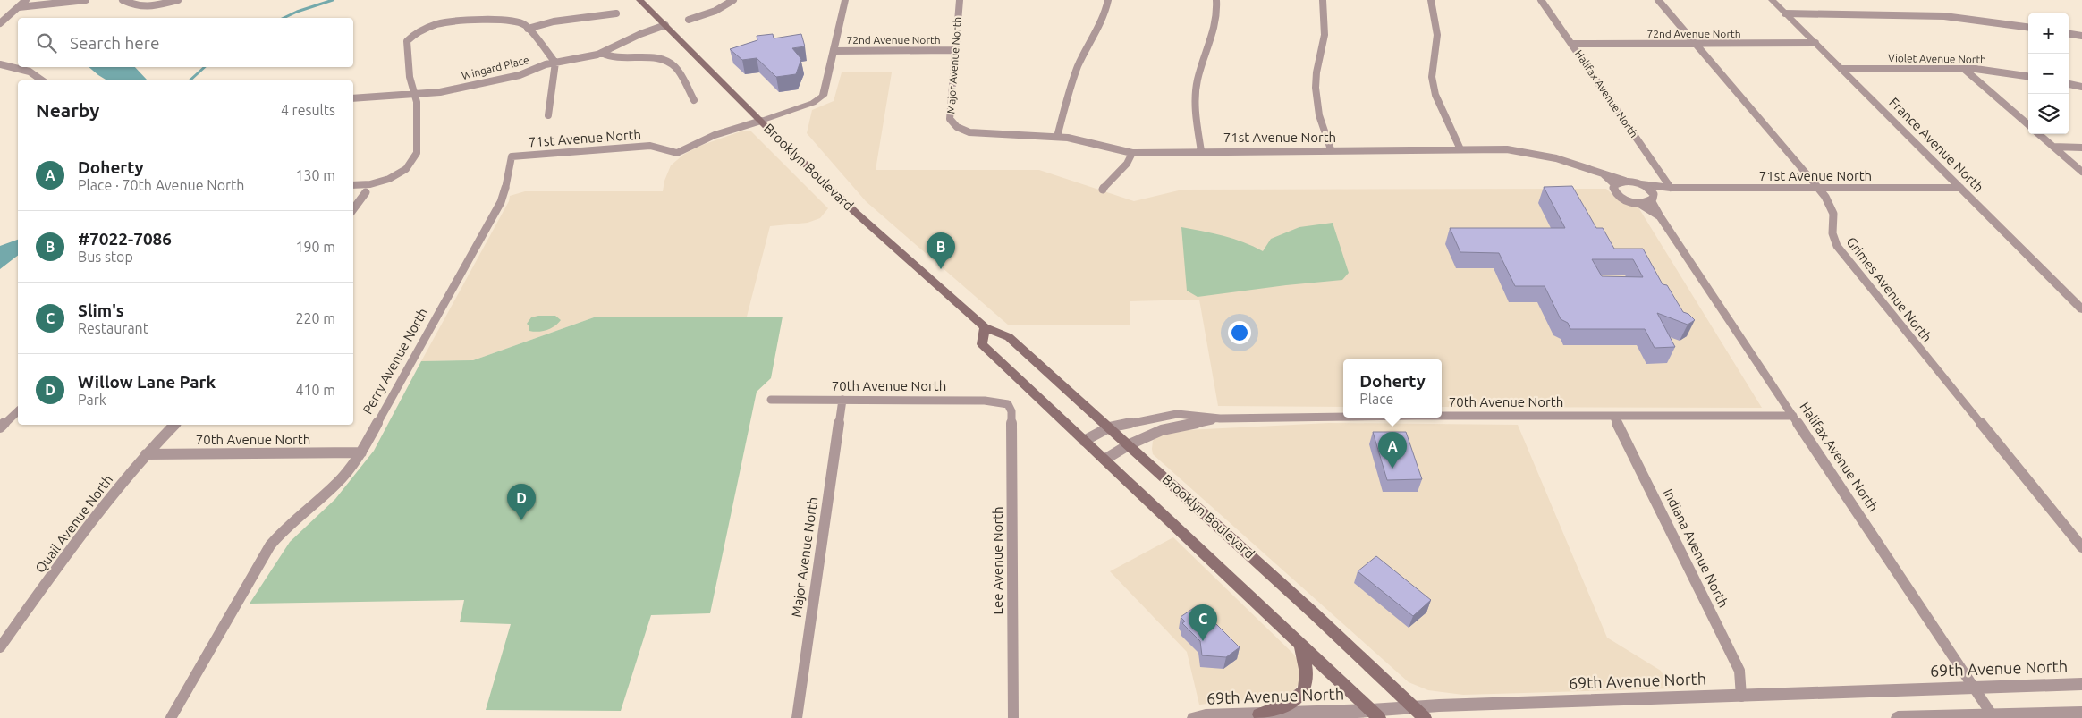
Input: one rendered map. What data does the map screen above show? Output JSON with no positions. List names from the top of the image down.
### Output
{
  "streets": {
    "main road": ["Brooklyn Boulevard"],
    "street": [
      "72nd Avenue North",
      "Violet Avenue North",
      "Major Avenue North",
      "Wingard Place",
      "Halifax Avenue North",
      "71st Avenue North",
      "France Avenue North",
      "Grimes Avenue North",
      "Perry Avenue North",
      "70th Avenue North",
      "Quail Avenue North",
      "Indiana Avenue North",
      "Lee Avenue North",
      "69th Avenue North"
    ]
  },
  "crossings": [
    ["72nd Avenue North", "Major Avenue North"],
    ["72nd Avenue North", "Halifax Avenue North"],
    ["72nd Avenue North", "France Avenue North"],
    ["72nd Avenue North", "Grimes Avenue North"],
    ["Violet Avenue North", "France Avenue North"],
    ["Major Avenue North", "71st Avenue North"],
    ["Major Avenue North", "70th Avenue North"],
    ["Wingard Place", "Brooklyn Boulevard"],
    ["Halifax Avenue North", "71st Avenue North"],
    ["Halifax Avenue North", "70th Avenue North"],
    ["Halifax Avenue North", "69th Avenue North"],
    ["71st Avenue North", "France Avenue North"],
    ["71st Avenue North", "Brooklyn Boulevard"],
    ["71st Avenue North", "Grimes Avenue North"],
    ["71st Avenue North", "Perry Avenue North"],
    ["Brooklyn Boulevard", "70th Avenue North"],
    ["Brooklyn Boulevard", "69th Avenue North"],
    ["Perry Avenue North", "70th Avenue North"],
    ["70th Avenue North", "Quail Avenue North"],
    ["70th Avenue North", "Indiana Avenue North"],
    ["70th Avenue North", "Lee Avenue North"],
    ["Indiana Avenue North", "69th Avenue North"]
  ],
  "page": {
    "map_buttons": ["+", "−"],
    "search": "Search here",
    "heading": ["Nearby", "4 results"],
    "list": [
      {
        "mark": "A",
        "name": "Doherty",
        "note": "Place · 70th Avenue North",
        "value": "130 m"
      },
      {
        "mark": "B",
        "name": "#7022-7086",
        "note": "Bus stop",
        "value": "190 m"
      },
      {
        "mark": "C",
        "name": "Slim's",
        "note": "Restaurant",
        "value": "220 m"
      },
      {
        "mark": "D",
        "name": "Willow Lane Park",
        "note": "Park",
        "value": "410 m"
      }
    ],
    "pins": [
      "B",
      "A",
      "D",
      "C"
    ],
    "popup": ["Doherty", "Place"]
  }
}
